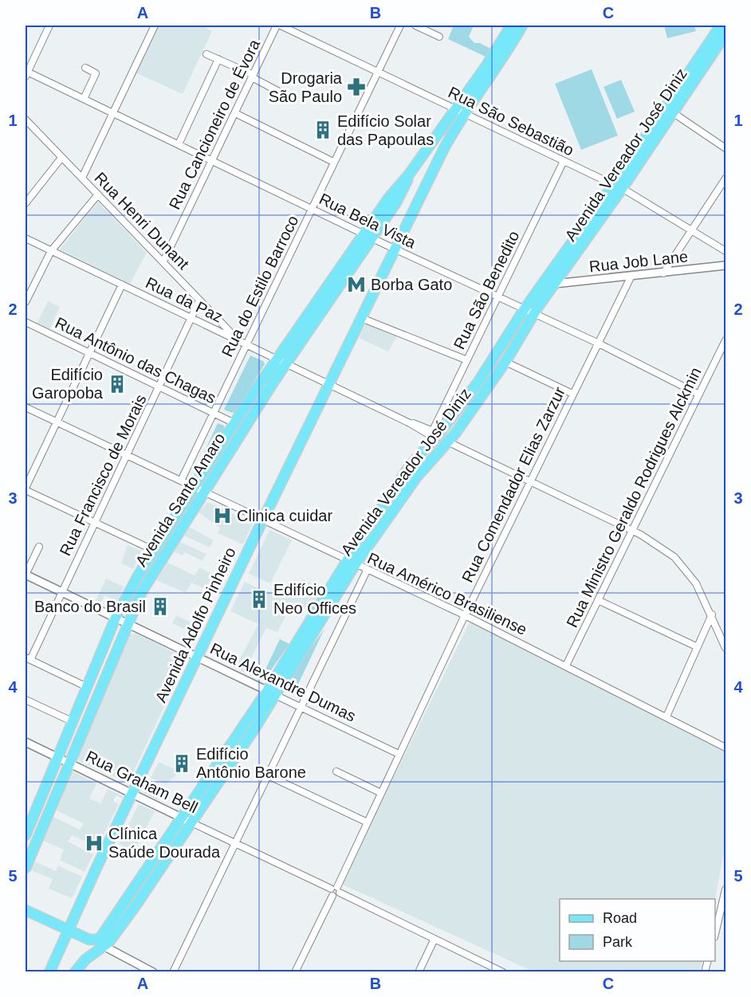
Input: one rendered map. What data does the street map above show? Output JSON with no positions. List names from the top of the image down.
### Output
{
  "streets": {
    "main road": ["Avenida Vereador José Diniz", "Avenida Santo Amaro", "Avenida Adolfo Pinheiro"],
    "street": [
      "Rua São Sebastião",
      "Rua Cancioneiro de Évora",
      "Rua Henri Dunant",
      "Rua Bela Vista",
      "Rua Job Lane",
      "Rua do Estilo Barroco",
      "Rua São Benedito",
      "Rua da Paz",
      "Rua Antônio das Chagas",
      "Rua Francisco de Morais",
      "Rua Comendador Elias Zarzur",
      "Rua Ministro Geraldo Rodrigues Alckmin",
      "Rua Américo Brasiliense",
      "Rua Alexandre Dumas",
      "Rua Graham Bell"
    ]
  },
  "crossings": [
    ["Rua São Sebastião", "Avenida Vereador José Diniz"],
    ["Rua São Sebastião", "Rua do Estilo Barroco"],
    ["Rua São Sebastião", "Rua São Benedito"],
    ["Rua São Sebastião", "Avenida Santo Amaro"],
    ["Rua São Sebastião", "Avenida Adolfo Pinheiro"],
    ["Rua Cancioneiro de Évora", "Rua Henri Dunant"],
    ["Rua Cancioneiro de Évora", "Rua Bela Vista"],
    ["Avenida Vereador José Diniz", "Rua Bela Vista"],
    ["Avenida Vereador José Diniz", "Rua Job Lane"],
    ["Avenida Vereador José Diniz", "Rua São Benedito"],
    ["Avenida Vereador José Diniz", "Rua da Paz"],
    ["Avenida Vereador José Diniz", "Rua Américo Brasiliense"],
    ["Avenida Vereador José Diniz", "Avenida Adolfo Pinheiro"],
    ["Avenida Vereador José Diniz", "Rua Alexandre Dumas"],
    ["Avenida Vereador José Diniz", "Rua Graham Bell"],
    ["Rua Henri Dunant", "Rua da Paz"],
    ["Rua Henri Dunant", "Rua Francisco de Morais"],
    ["Rua Bela Vista", "Rua do Estilo Barroco"],
    ["Rua Bela Vista", "Rua São Benedito"],
    ["Rua Bela Vista", "Rua Comendador Elias Zarzur"],
    ["Rua Bela Vista", "Rua Ministro Geraldo Rodrigues Alckmin"],
    ["Rua Bela Vista", "Avenida Santo Amaro"],
    ["Rua Bela Vista", "Avenida Adolfo Pinheiro"],
    ["Rua Job Lane", "Rua Comendador Elias Zarzur"],
    ["Rua do Estilo Barroco", "Rua da Paz"],
    ["Rua do Estilo Barroco", "Rua Antônio das Chagas"],
    ["Rua do Estilo Barroco", "Rua Américo Brasiliense"],
    ["Rua São Benedito", "Rua da Paz"],
    ["Rua da Paz", "Rua Francisco de Morais"],
    ["Rua da Paz", "Avenida Santo Amaro"],
    ["Rua da Paz", "Avenida Adolfo Pinheiro"],
    ["Rua Antônio das Chagas", "Rua Francisco de Morais"],
    ["Rua Antônio das Chagas", "Avenida Santo Amaro"],
    ["Rua Francisco de Morais", "Rua Américo Brasiliense"],
    ["Rua Francisco de Morais", "Rua Alexandre Dumas"],
    ["Rua Comendador Elias Zarzur", "Rua Américo Brasiliense"],
    ["Rua Comendador Elias Zarzur", "Rua Alexandre Dumas"],
    ["Rua Comendador Elias Zarzur", "Rua Graham Bell"],
    ["Rua Ministro Geraldo Rodrigues Alckmin", "Rua Américo Brasiliense"],
    ["Avenida Santo Amaro", "Rua Américo Brasiliense"],
    ["Avenida Santo Amaro", "Avenida Adolfo Pinheiro"],
    ["Avenida Santo Amaro", "Rua Alexandre Dumas"],
    ["Avenida Santo Amaro", "Rua Graham Bell"],
    ["Rua Américo Brasiliense", "Avenida Adolfo Pinheiro"],
    ["Avenida Adolfo Pinheiro", "Rua Alexandre Dumas"],
    ["Avenida Adolfo Pinheiro", "Rua Graham Bell"]
  ],
  "places": {
    "pharmacy": ["Drogaria São Paulo"],
    "building": [
      "Edifício Solar das Papoulas",
      "Edifício Garopoba",
      "Edifício Neo Offices",
      "Banco do Brasil",
      "Edifício Antônio Barone"
    ],
    "metro station": ["Borba Gato"],
    "hospital": ["Clinica cuidar", "Clínica Saúde Dourada"]
  },
  "legend": ["Road", "Park"],
  "grid": {
    "columns": ["A", "B", "C"],
    "rows": [
      "1",
      "2",
      "3",
      "4",
      "5"
    ]
  }
}
